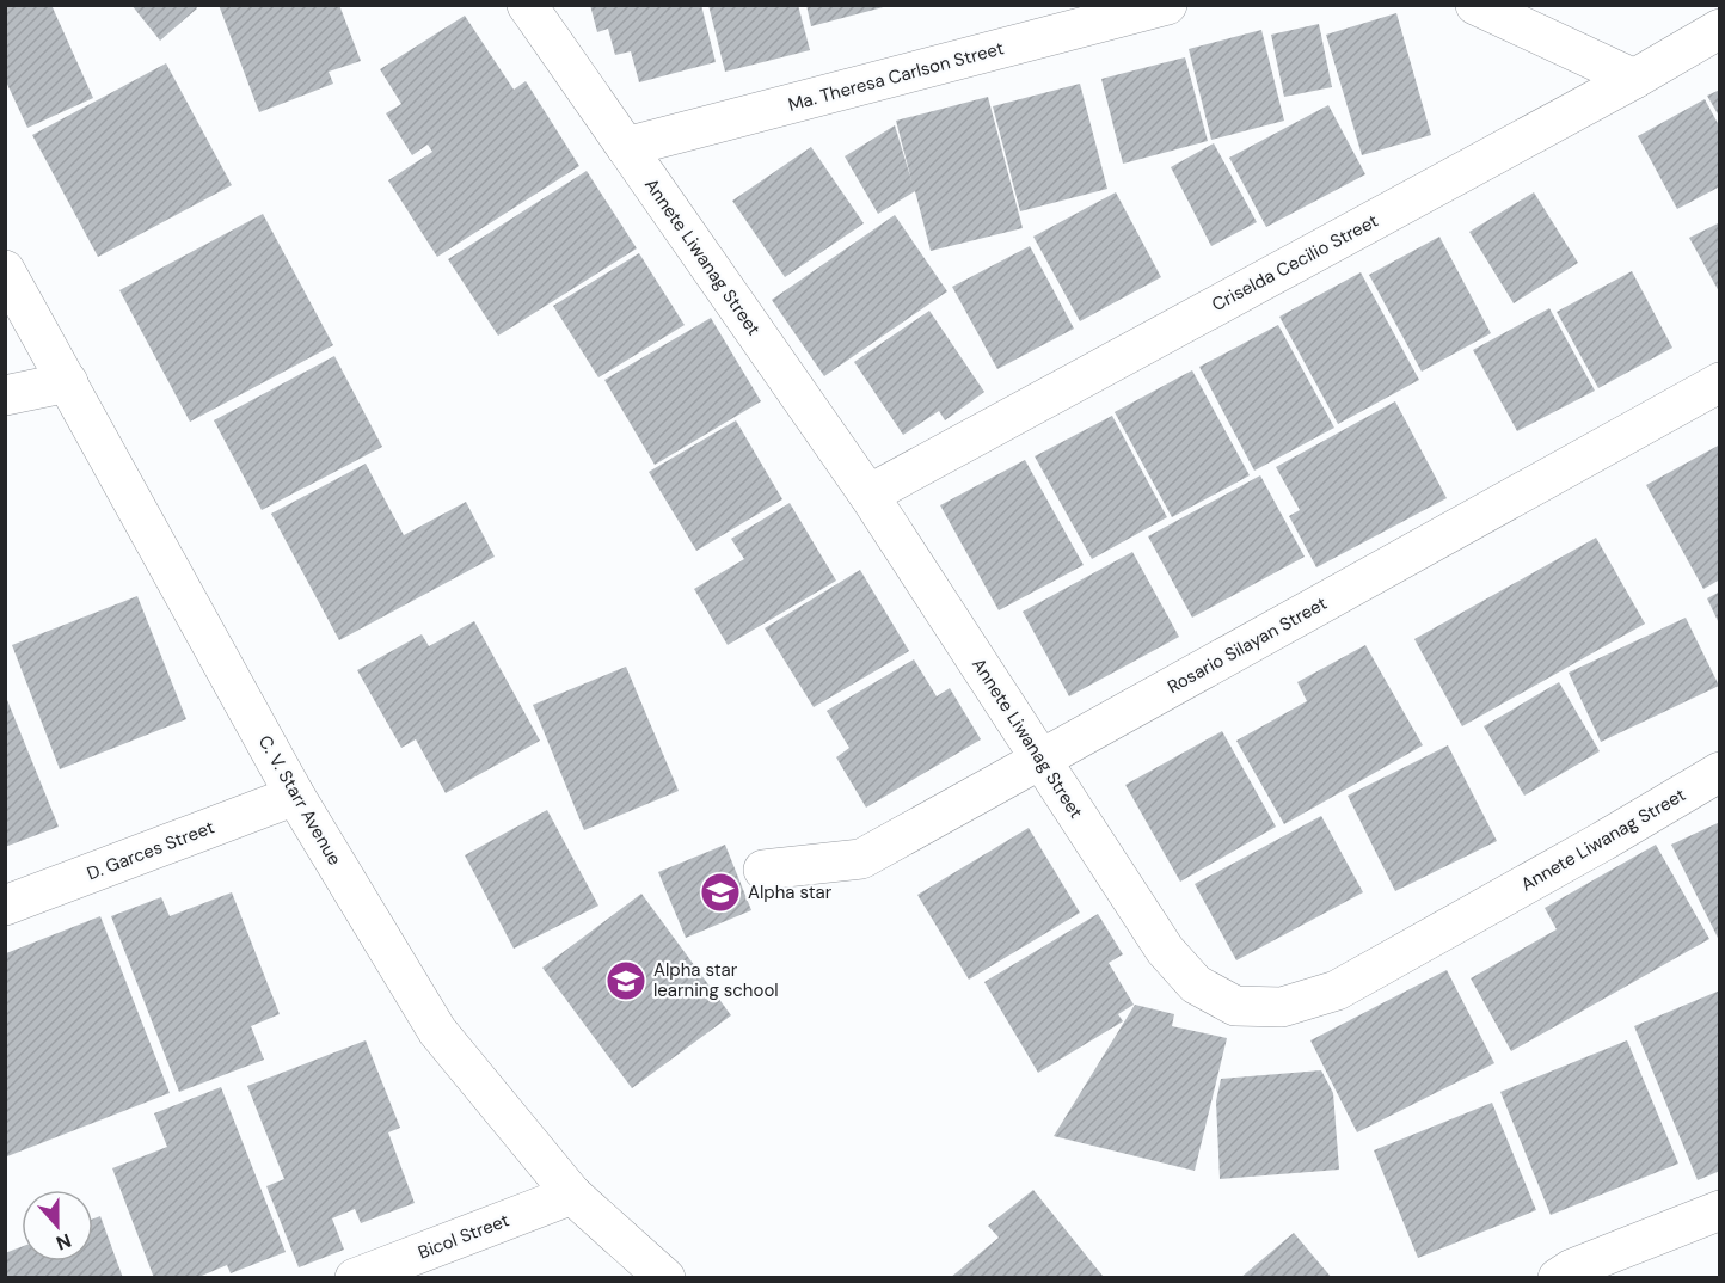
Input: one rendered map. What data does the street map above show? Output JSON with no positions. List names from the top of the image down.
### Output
{
  "streets": {
    "street": [
      "Ma. Theresa Carlson Street",
      "Annete Liwanag Street",
      "Criselda Cecilio Street",
      "Rosario Silayan Street",
      "C. V. Starr Avenue",
      "D. Garces Street",
      "Bicol Street"
    ]
  },
  "crossings": [
    ["Ma. Theresa Carlson Street", "Annete Liwanag Street"],
    ["Annete Liwanag Street", "Criselda Cecilio Street"],
    ["Annete Liwanag Street", "Rosario Silayan Street"],
    ["C. V. Starr Avenue", "D. Garces Street"],
    ["C. V. Starr Avenue", "Bicol Street"]
  ],
  "places": {
    "school or university": ["Alpha star", "Alpha star learning school"]
  },
  "north": "bottom"
}
